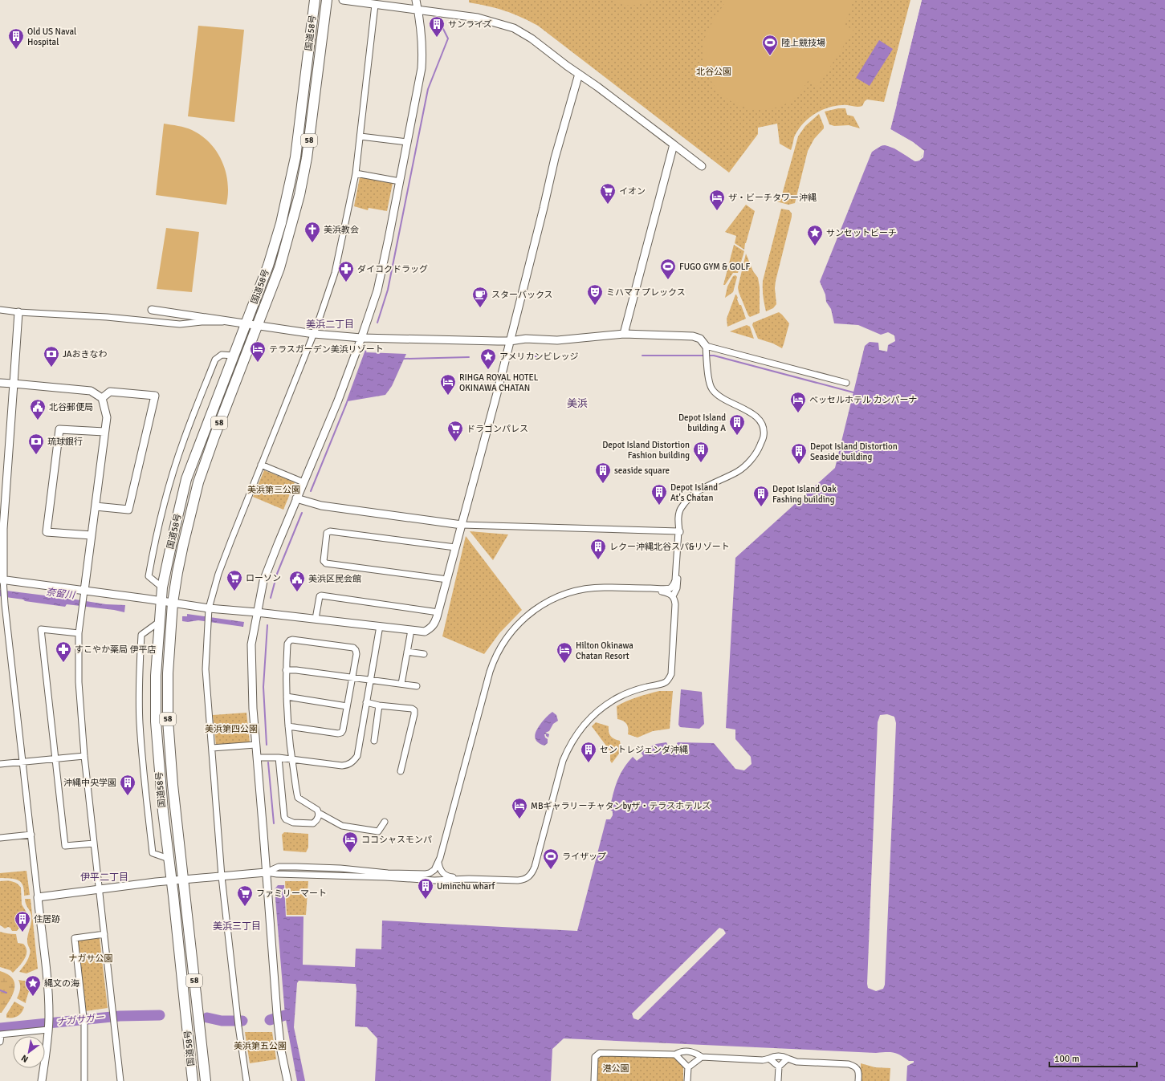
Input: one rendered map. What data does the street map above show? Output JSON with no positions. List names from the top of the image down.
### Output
{
  "streets": {
    "highway": ["国道58号", "58"]
  },
  "districts": [
    "美浜二丁目",
    "美浜",
    "伊平二丁目",
    "美浜三丁目"
  ],
  "water": ["奈留川", "ナガサガー"],
  "parks": [
    "北谷公園",
    "美浜第三公園",
    "美浜第四公園",
    "ナガサ公園",
    "美浜第五公園",
    "港公園"
  ],
  "places": {
    "building": [
      "サンライズ",
      "Old US Naval Hospital",
      "Depot Island building A",
      "Depot Island Distortion Fashion building",
      "Depot Island Distortion Seaside building",
      "seaside square",
      "Depot Island At's Chatan",
      "Depot Island Oak Fashing building",
      "レクー沖縄北谷スパ&リゾート",
      "セントレジェンダ沖縄",
      "沖縄中央学園",
      "Uminchu wharf",
      "住居跡"
    ],
    "sports": ["陸上競技場", "FUGO GYM & GOLF", "ライザップ"],
    "supermarket": [
      "イオン",
      "ドラゴンパレス",
      "ローソン",
      "ファミリーマート"
    ],
    "hotel": [
      "ザ・ビーチタワー沖縄",
      "テラスガーデン美浜リゾート",
      "RIHGA ROYAL HOTEL OKINAWA CHATAN",
      "ベッセルホテル カンパーナ",
      "Hilton Okinawa Chatan Resort",
      "MBギャラリーチャタンbyザ・テラスホテルズ",
      "ココシャスモンパ"
    ],
    "church": ["美浜教会"],
    "place": ["サンセットビーチ", "アメリカンビレッジ", "縄文の海"],
    "pharmacy": ["ダイコクドラッグ", "すこやか薬局 伊平店"],
    "theatre": ["ミハマ７プレックス"],
    "cafe": ["スターバックス"],
    "bank": ["JAおきなわ", "琉球銀行"],
    "public building": ["北谷郵便局", "美浜区民会館"]
  },
  "scale_bar": "100 m",
  "north": "bottom left"
}
